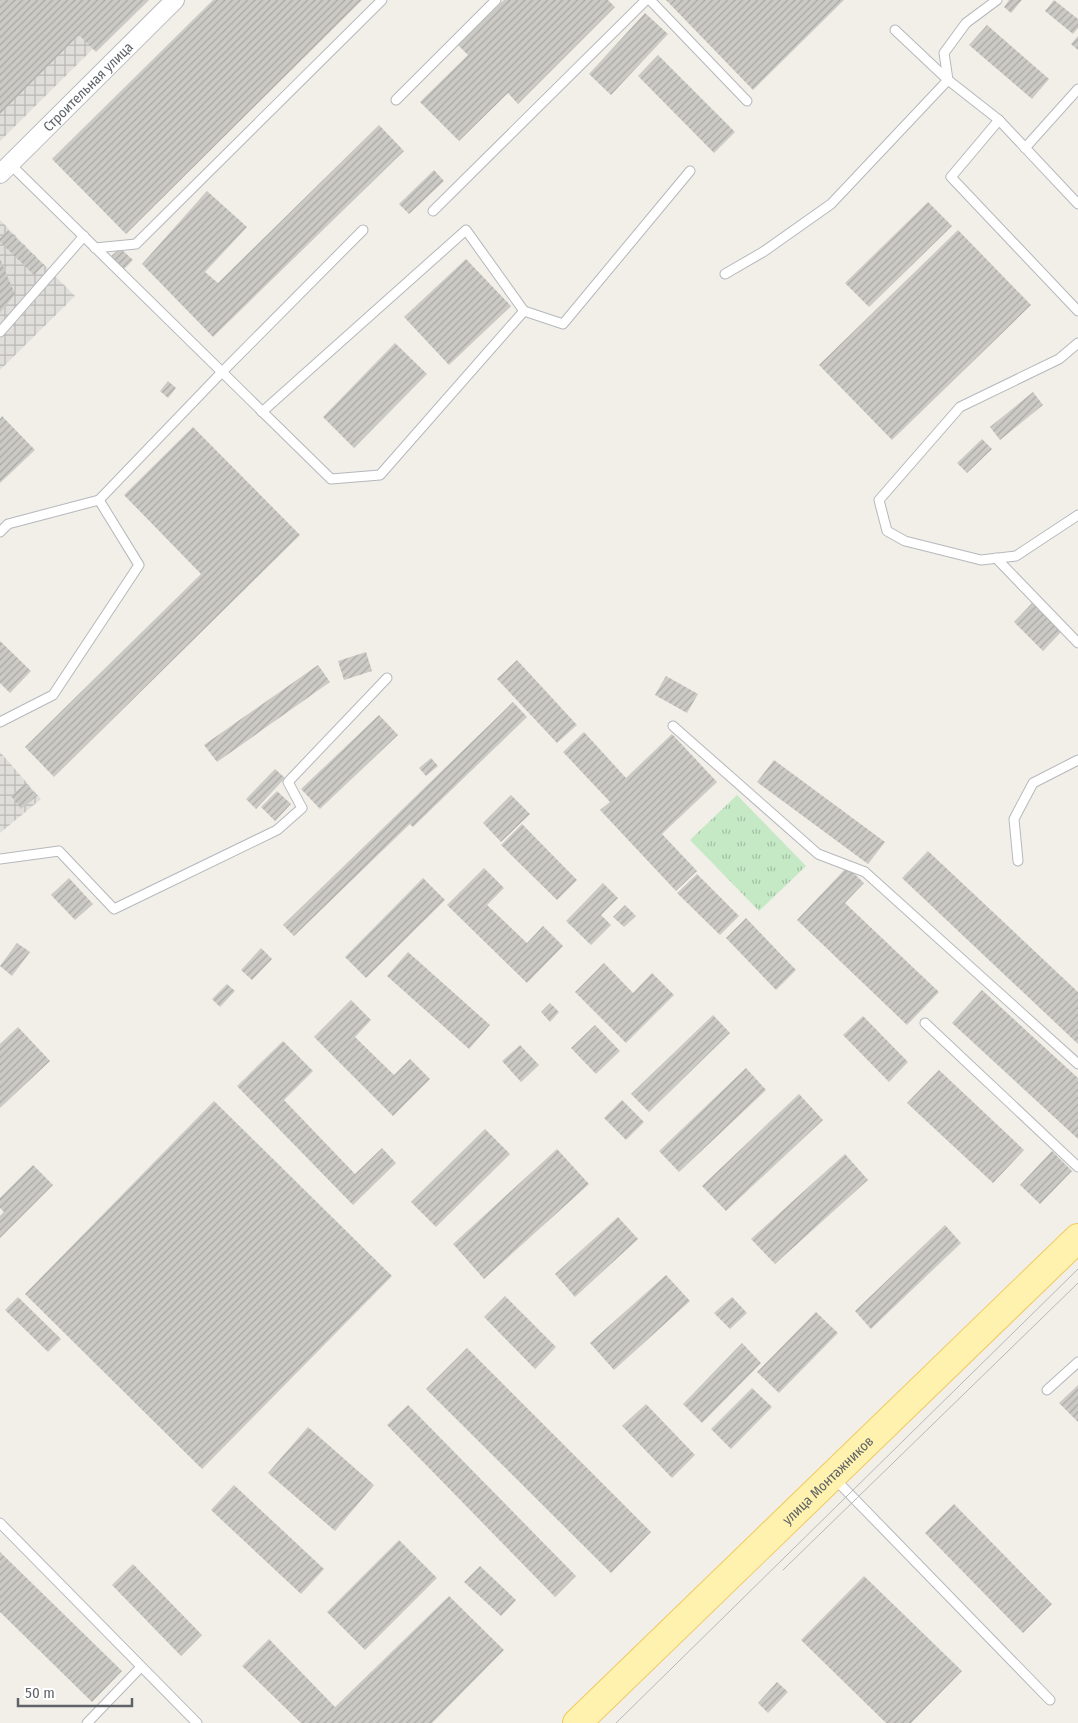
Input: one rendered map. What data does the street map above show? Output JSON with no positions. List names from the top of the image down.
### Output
{
  "streets": {
    "main road": ["улица Монтажников"],
    "street": ["Строительная улица"]
  },
  "scale_bar": "50 m"
}
